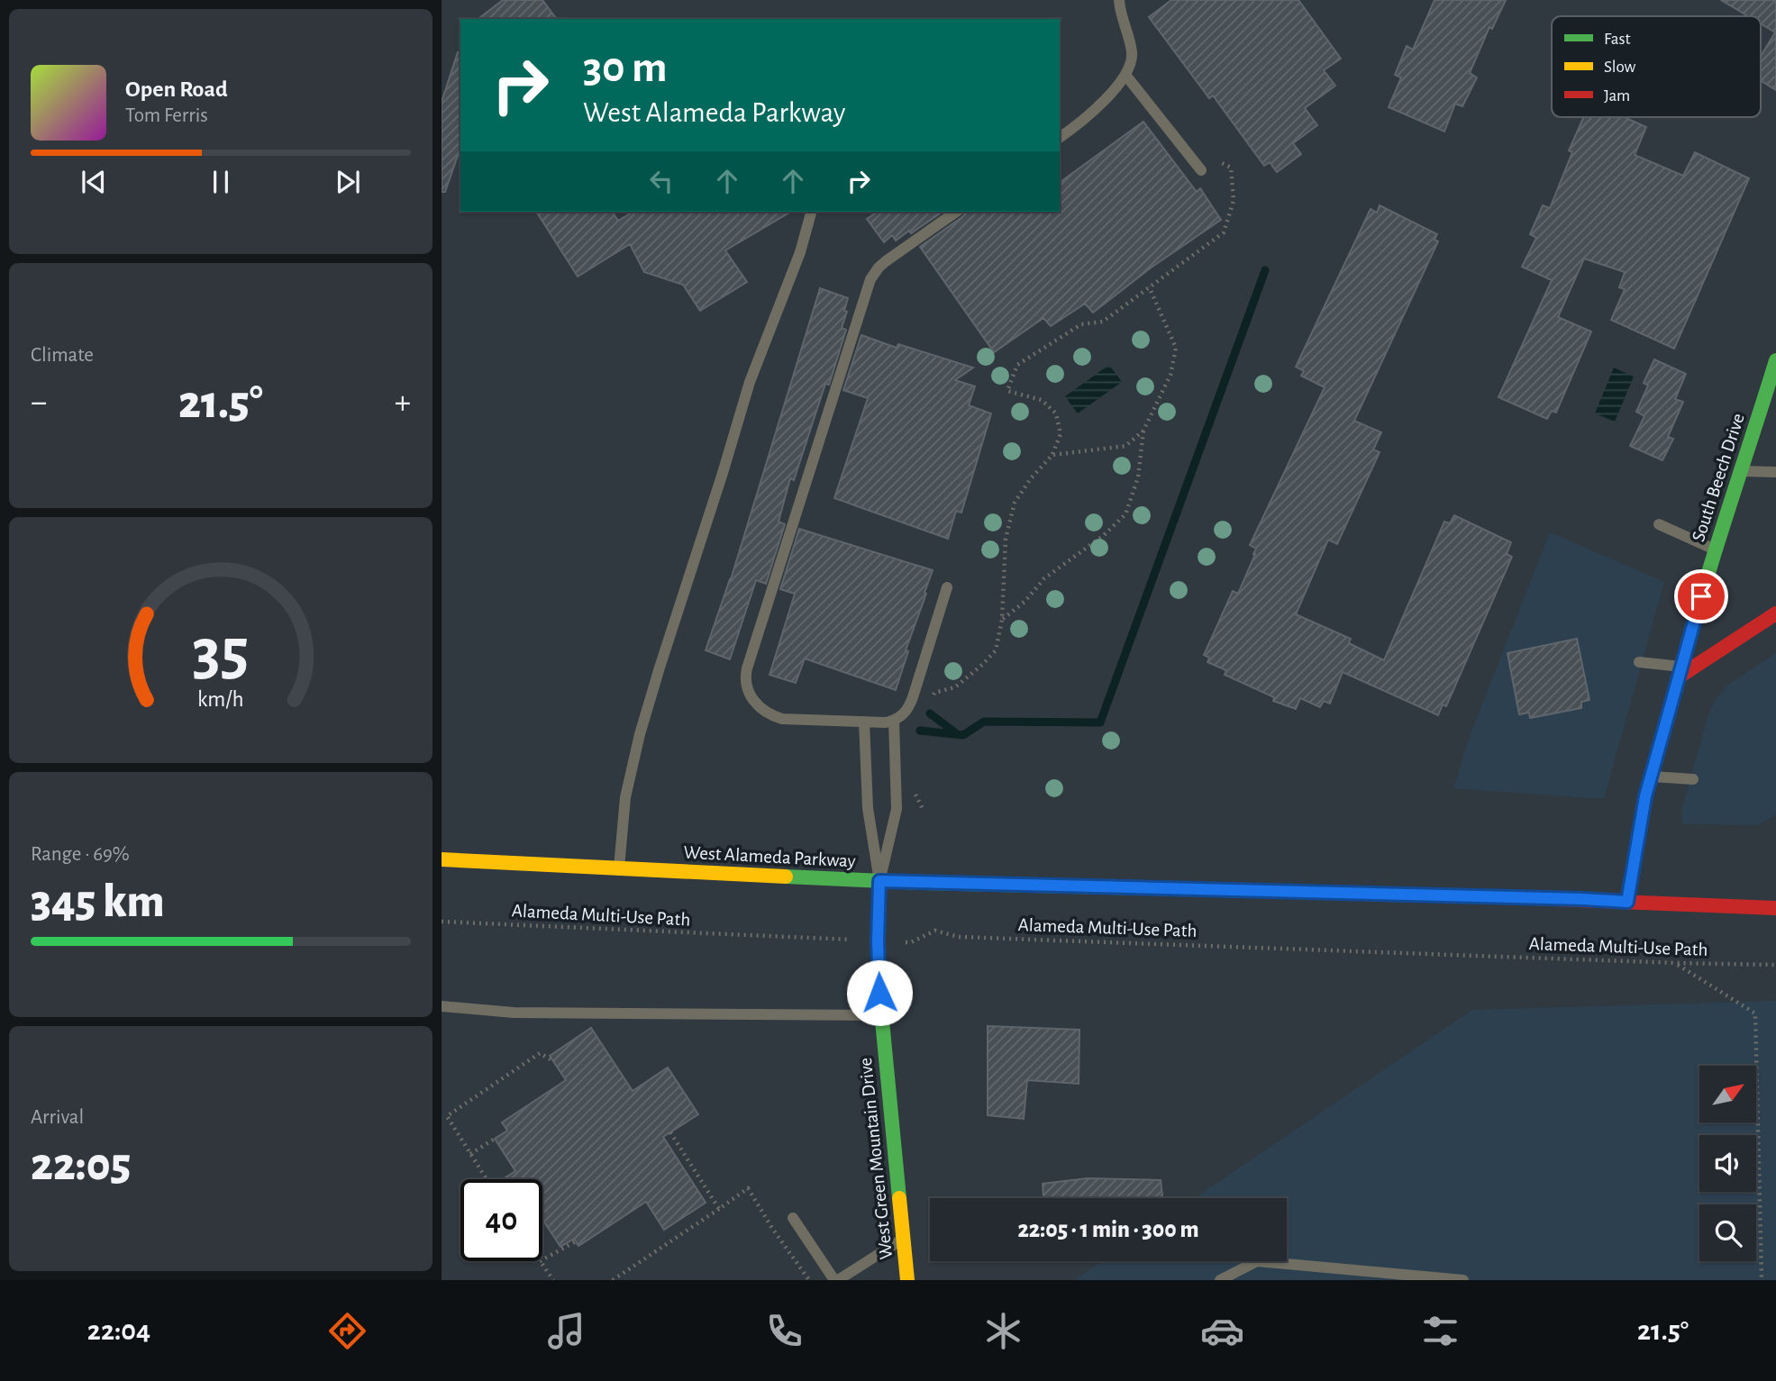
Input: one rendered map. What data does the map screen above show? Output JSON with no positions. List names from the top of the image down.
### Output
{
  "streets": {
    "main road": ["South Beech Drive", "West Alameda Parkway", "West Green Mountain Drive"],
    "path": ["Alameda Multi-Use Path"]
  },
  "crossings": [
    ["South Beech Drive", "West Alameda Parkway"],
    ["West Alameda Parkway", "West Green Mountain Drive"],
    ["Alameda Multi-Use Path", "West Green Mountain Drive"]
  ],
  "legend": ["Fast", "Slow", "Jam"],
  "north": "top right",
  "page": {
    "turn": ["30 m", "West Alameda Parkway"],
    "song": ["Open Road", "Tom Ferris"],
    "tile": [
      "Climate",
      ["Range · 69%", "345 km"],
      ["Arrival", "22:05"]
    ],
    "heat": ["−", "21.5°", "+"],
    "limit": "40",
    "trip": "22:05 · 1 min · 300 m",
    "tabs": ["22:04", "21.5°"],
    "gauge": ["35", "km/h"]
  }
}
